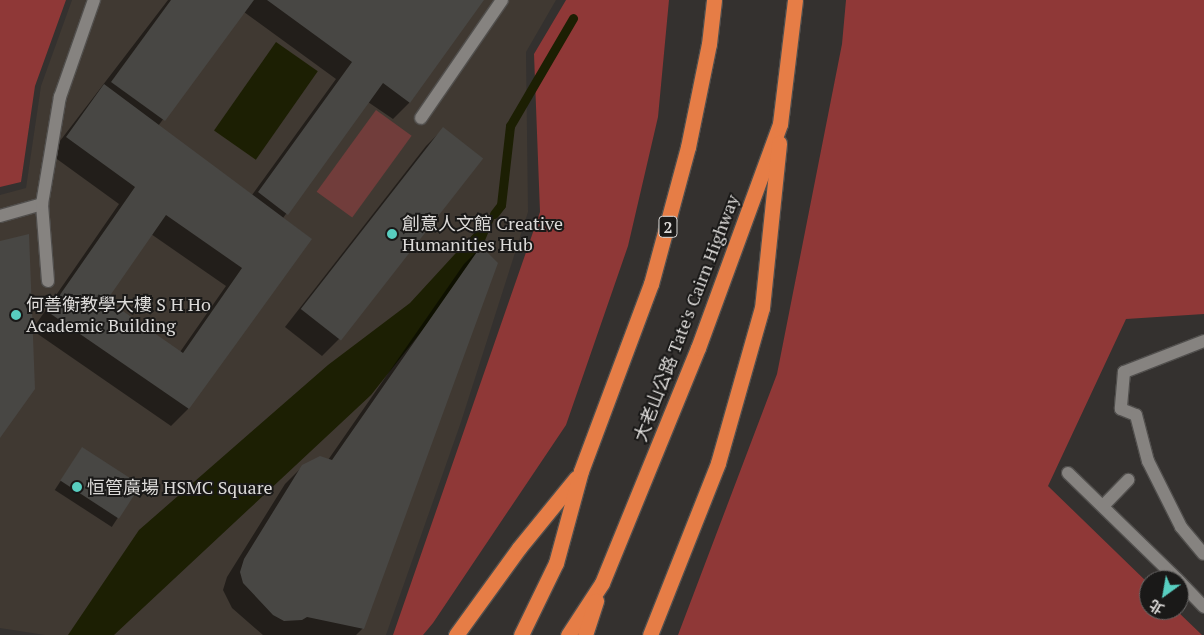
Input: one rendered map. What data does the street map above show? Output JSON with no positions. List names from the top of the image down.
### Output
{
  "streets": {
    "highway": ["2", "大老山公路 Tate's Cairn Highway"]
  },
  "places": ["創意人文館 Creative Humanities Hub", "何善衡教學大樓 S H Ho Academic Building", "恒管廣場 HSMC Square"],
  "north": "bottom left"
}
